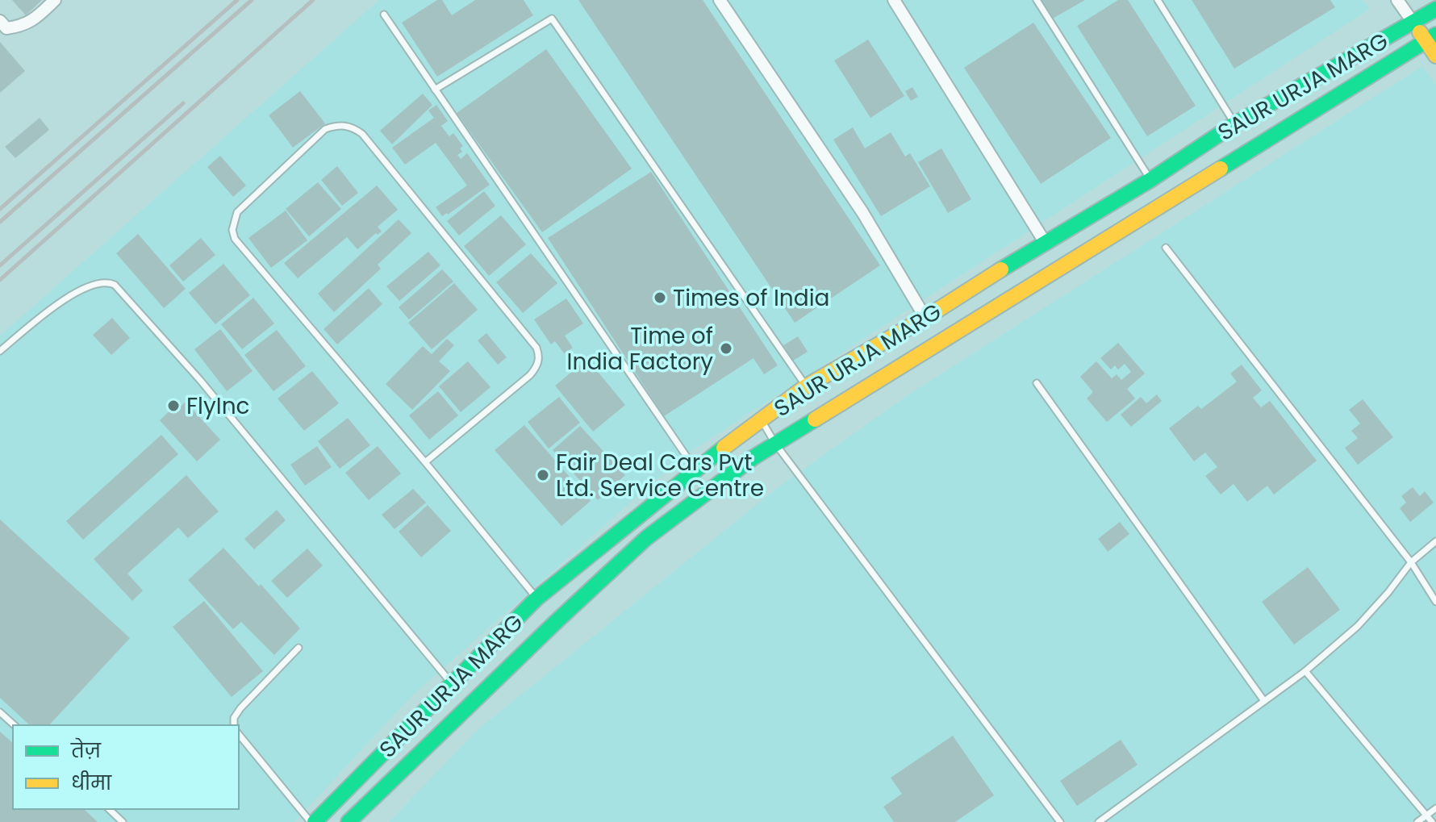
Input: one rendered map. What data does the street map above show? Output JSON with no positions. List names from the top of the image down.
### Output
{
  "streets": {
    "street": ["SAUR URJA MARG"]
  },
  "places": [
    "Times of India",
    "Time of India Factory",
    "FlyInc",
    "Fair Deal Cars Pvt Ltd. Service Centre"
  ],
  "legend": ["तेज़", "धीमा"]
}
